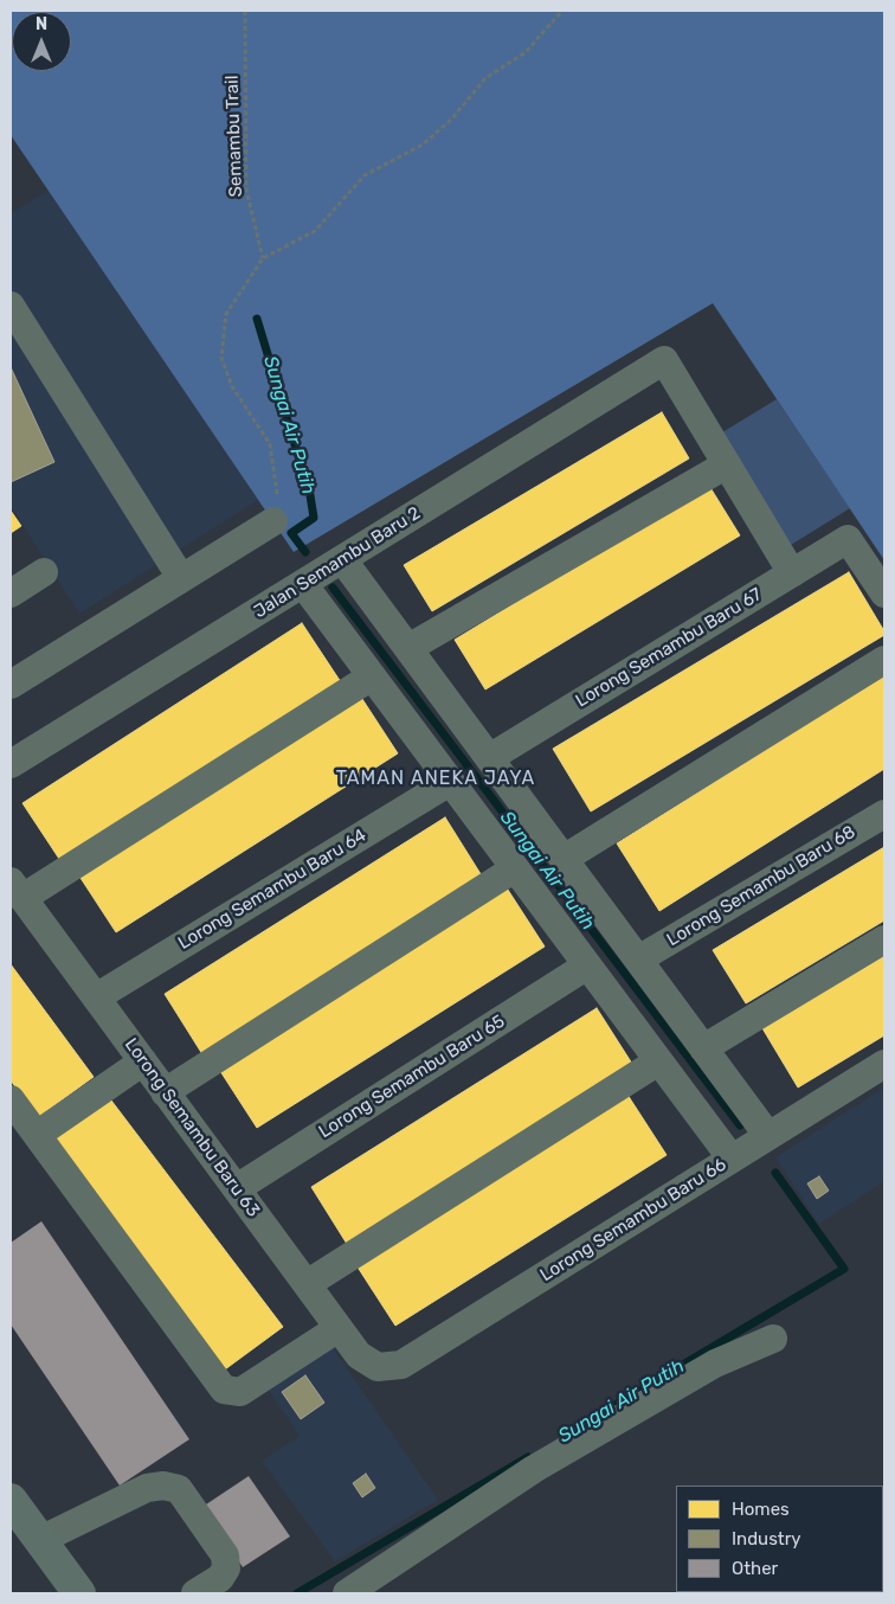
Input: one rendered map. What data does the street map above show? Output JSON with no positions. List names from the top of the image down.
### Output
{
  "streets": {
    "street": [
      "Jalan Semambu Baru 2",
      "Lorong Semambu Baru 67",
      "Lorong Semambu Baru 68",
      "Lorong Semambu Baru 64",
      "Lorong Semambu Baru 65",
      "Lorong Semambu Baru 63",
      "Lorong Semambu Baru 66"
    ],
    "path": ["Semambu Trail"]
  },
  "crossings": [
    ["Lorong Semambu Baru 64", "Lorong Semambu Baru 63"],
    ["Lorong Semambu Baru 65", "Lorong Semambu Baru 63"],
    ["Lorong Semambu Baru 63", "Lorong Semambu Baru 66"]
  ],
  "districts": ["TAMAN ANEKA JAYA"],
  "water": ["Sungai Air Putih"],
  "legend": ["Homes", "Industry", "Other"],
  "north": "top"
}
